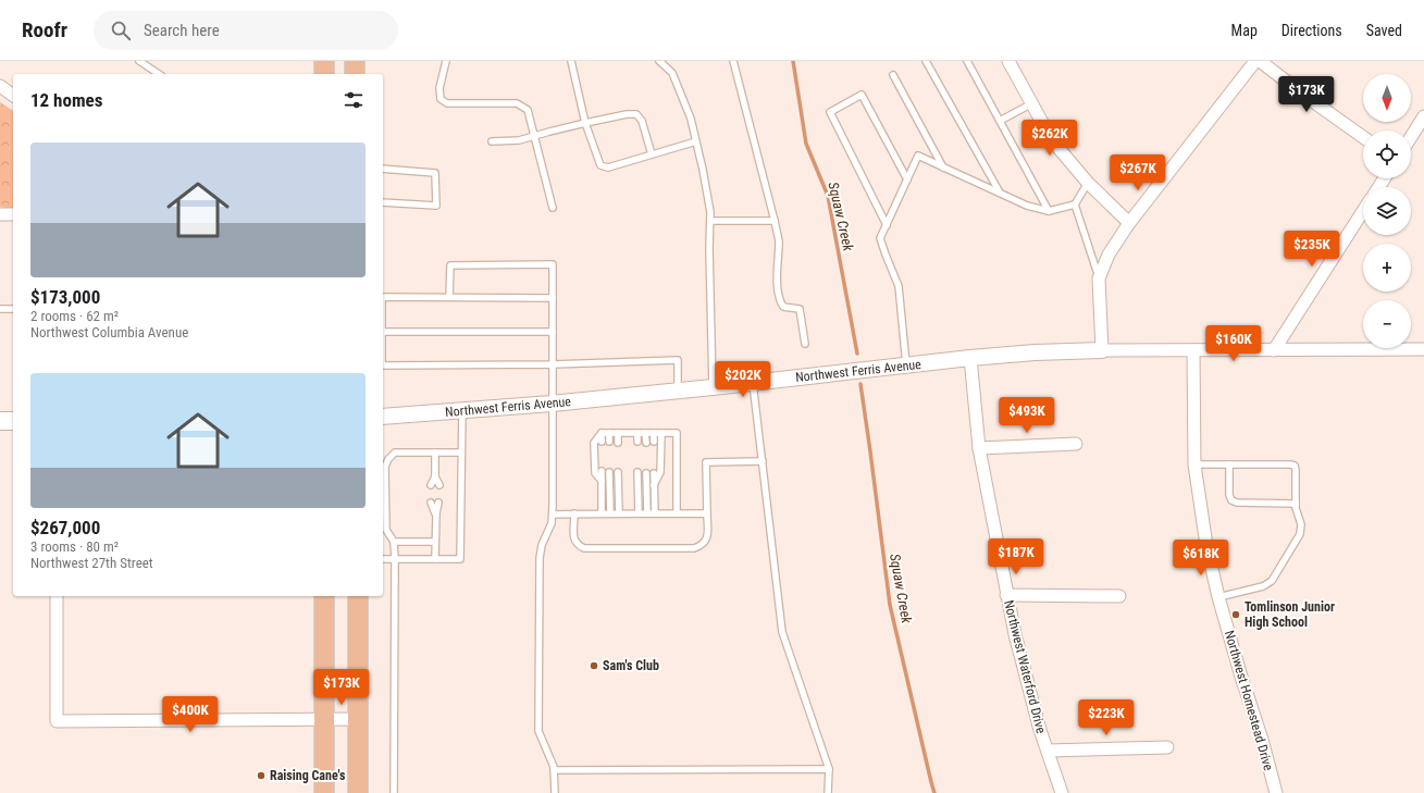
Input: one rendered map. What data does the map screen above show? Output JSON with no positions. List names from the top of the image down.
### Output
{
  "streets": {
    "street": ["Northwest Ferris Avenue", "Northwest Waterford Drive", "Northwest Homestead Drive"]
  },
  "crossings": [
    ["Northwest Ferris Avenue", "Northwest Waterford Drive"]
  ],
  "water": ["Squaw Creek"],
  "places": ["Tomlinson Junior High School", "Sam's Club", "Raising Cane's"],
  "north": "bottom",
  "page": {
    "header": "Roofr",
    "search": "Search here",
    "nav": ["Map", "Directions", "Saved"],
    "map_buttons": ["+", "−"],
    "heading": "12 homes",
    "price": [
      "$173K",
      "$262K",
      "$267K",
      "$235K",
      "$160K",
      "$202K",
      "$493K",
      "$187K",
      "$618K",
      "$173K",
      "$400K",
      "$223K"
    ],
    "list": [
      {
        "name": "$173,000",
        "note": "2 rooms · 62 m² · Northwest Columbia Avenue"
      },
      {
        "name": "$267,000",
        "note": "3 rooms · 80 m² · Northwest 27th Street"
      }
    ]
  }
}
